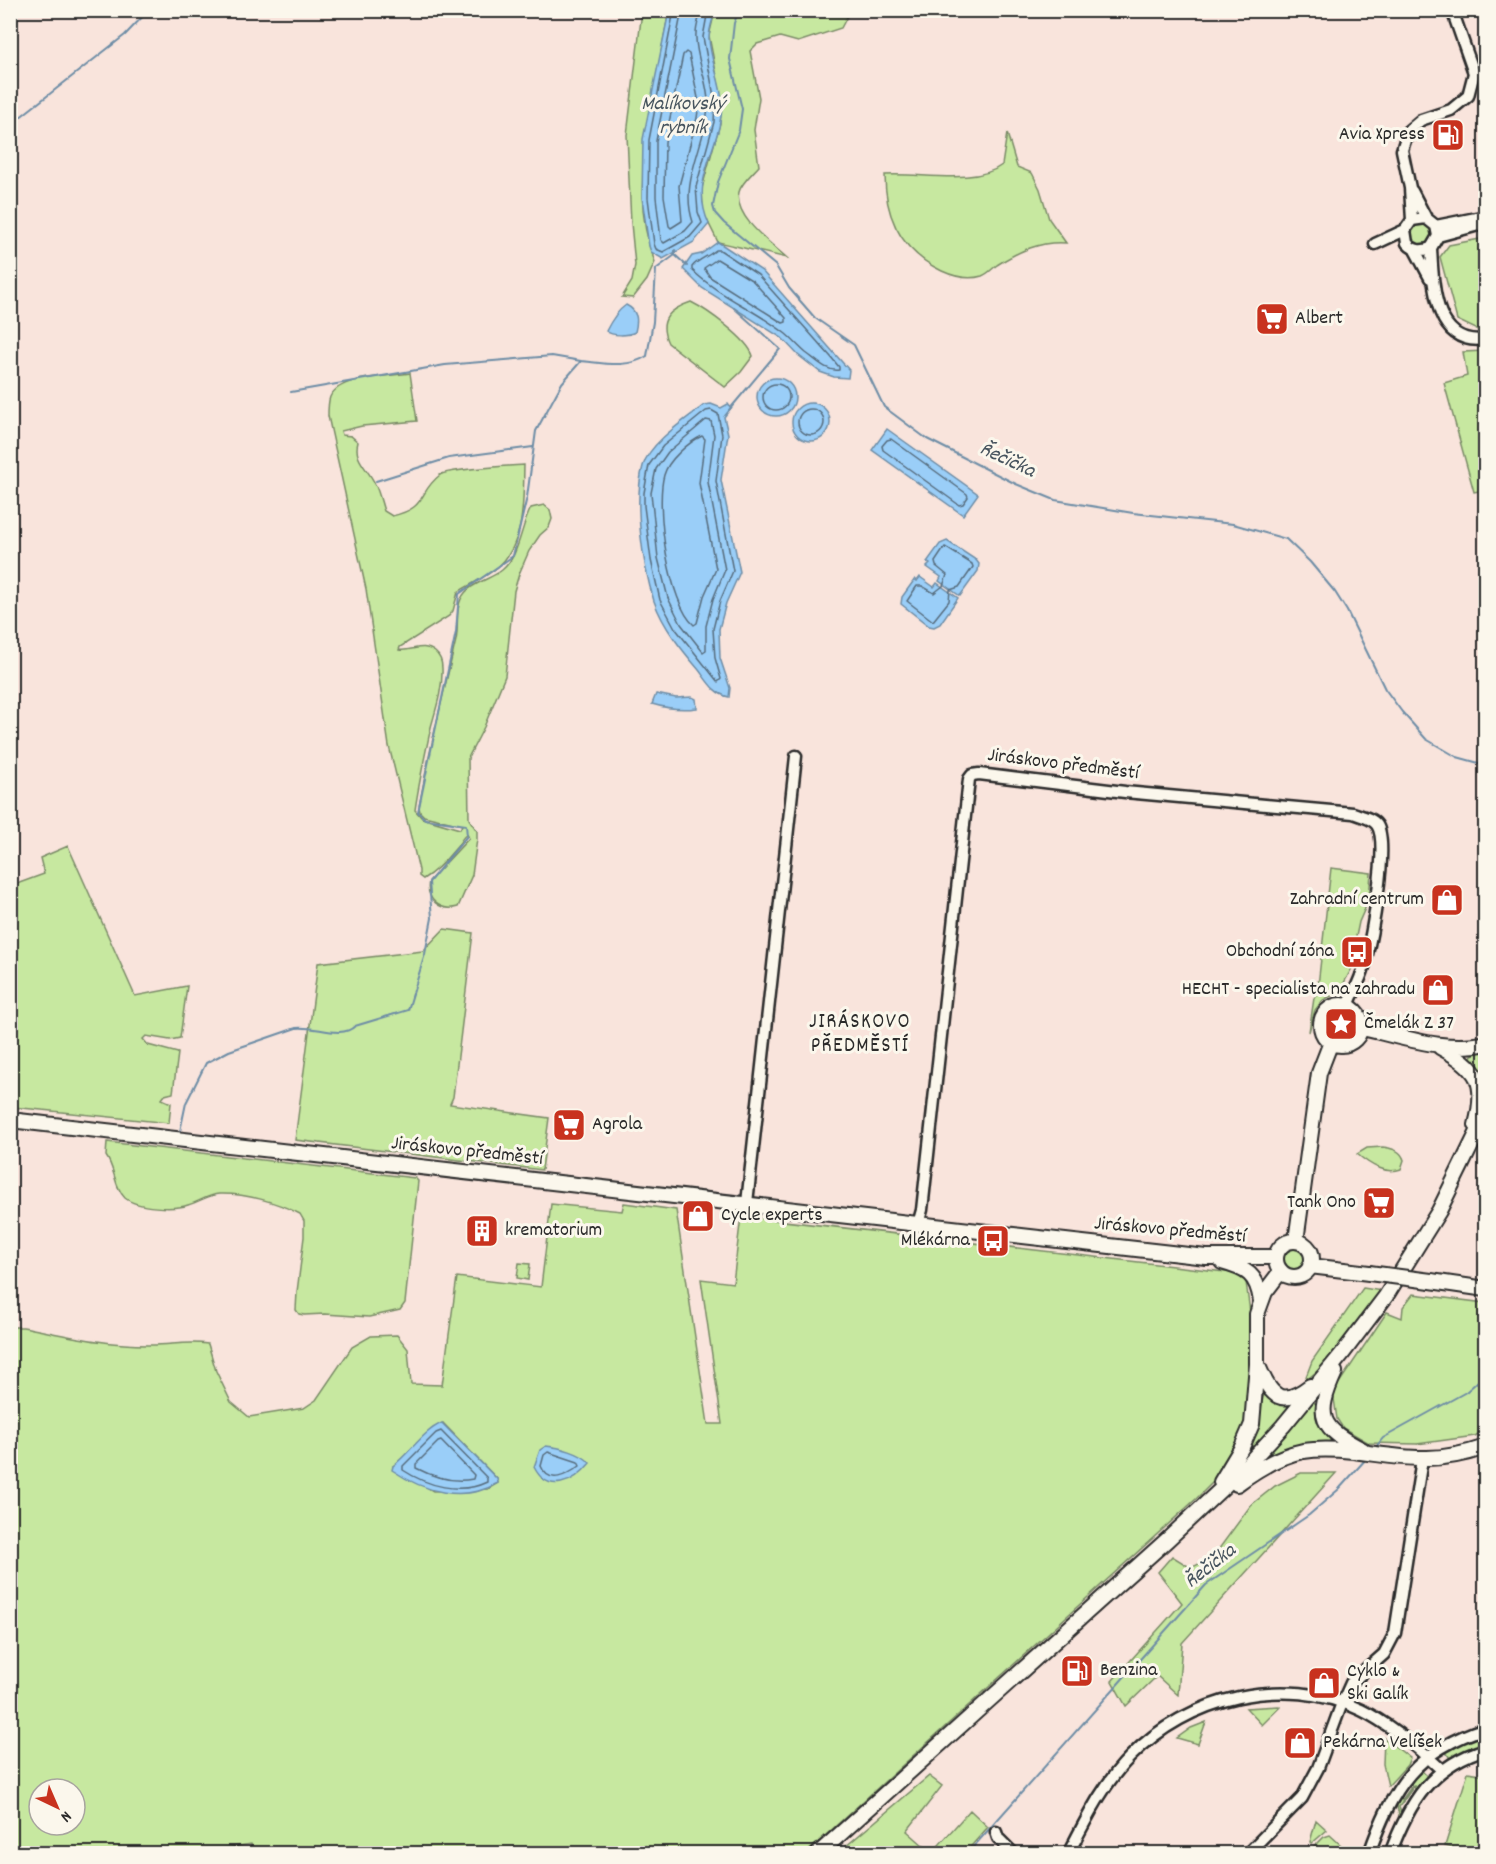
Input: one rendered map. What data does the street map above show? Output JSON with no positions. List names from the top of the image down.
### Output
{
  "streets": {
    "main road": ["Jiráskovo předměstí"]
  },
  "districts": ["JIRÁSKOVO PŘEDMĚSTÍ"],
  "water": ["Malíkovský rybník", "Řečička"],
  "places": {
    "fuel station": ["Avia Xpress", "Benzina"],
    "supermarket": ["Albert", "Agrola", "Tank Ono"],
    "shop": [
      "Zahradní centrum",
      "HECHT - specialista na zahradu",
      "Cycle experts",
      "Cyklo & Ski Galík",
      "Pekárna Velíšek"
    ],
    "bus stop": ["Obchodní zóna", "Mlékárna"],
    "place": ["Čmelák Z 37"],
    "building": ["krematorium"]
  },
  "north": "bottom right"
}
